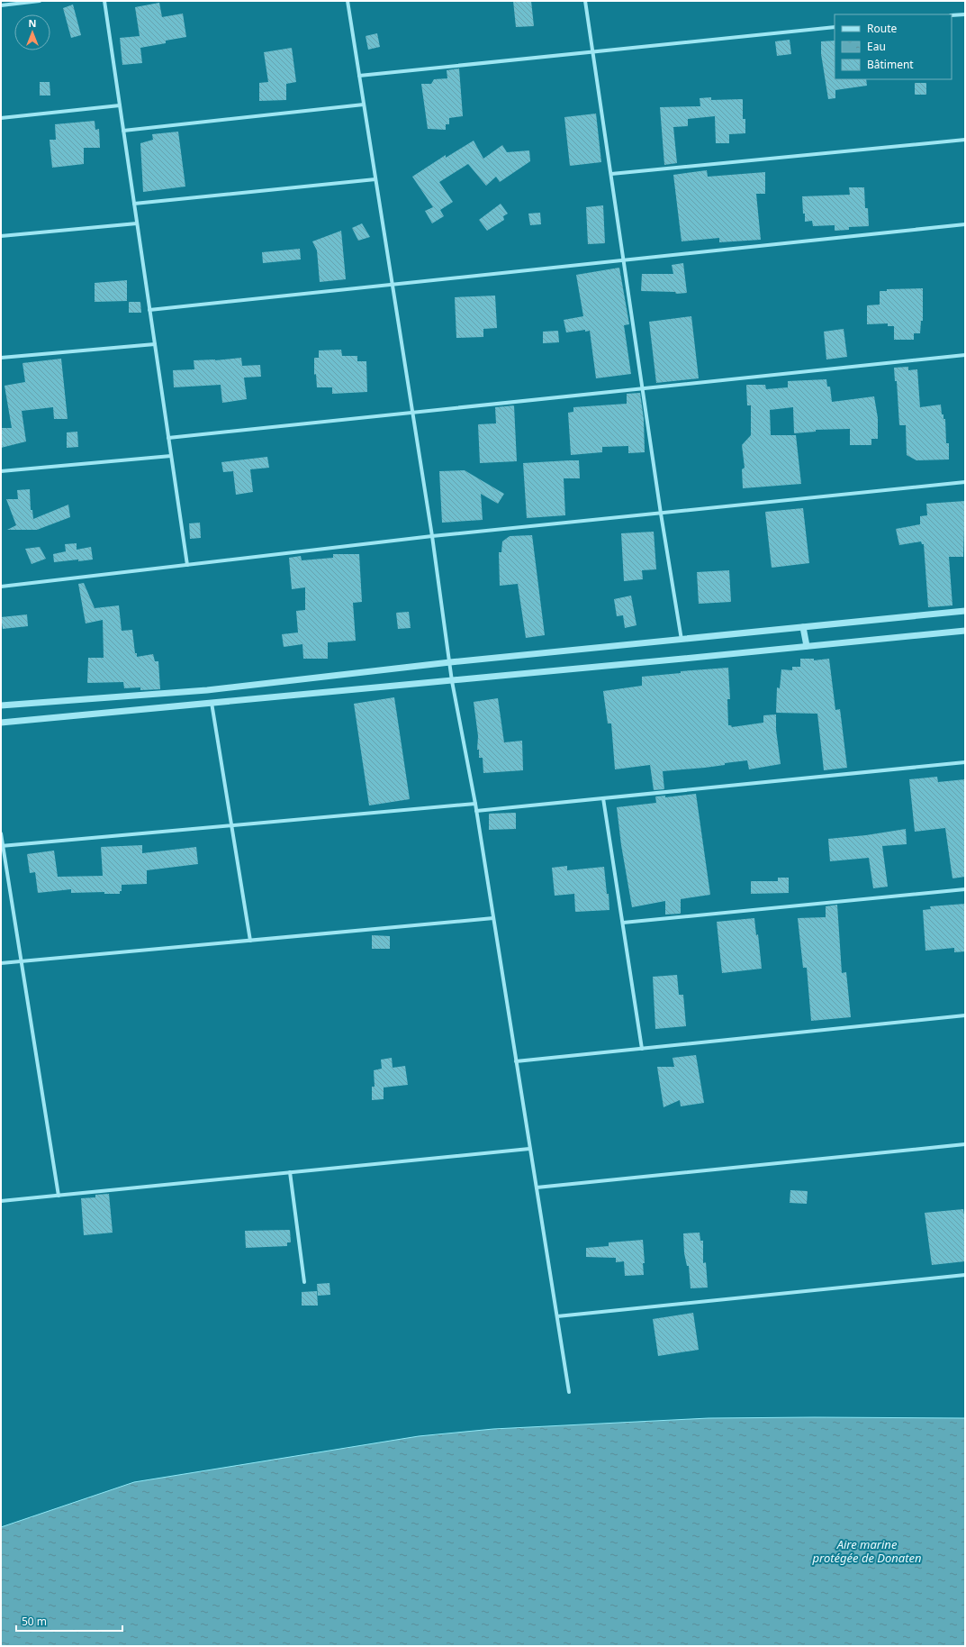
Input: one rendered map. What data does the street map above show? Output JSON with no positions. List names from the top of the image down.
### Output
{
  "water": ["Aire marine protégée de Donaten"],
  "legend": ["Route", "Eau", "Bâtiment"],
  "scale_bar": "50 m",
  "north": "top"
}
